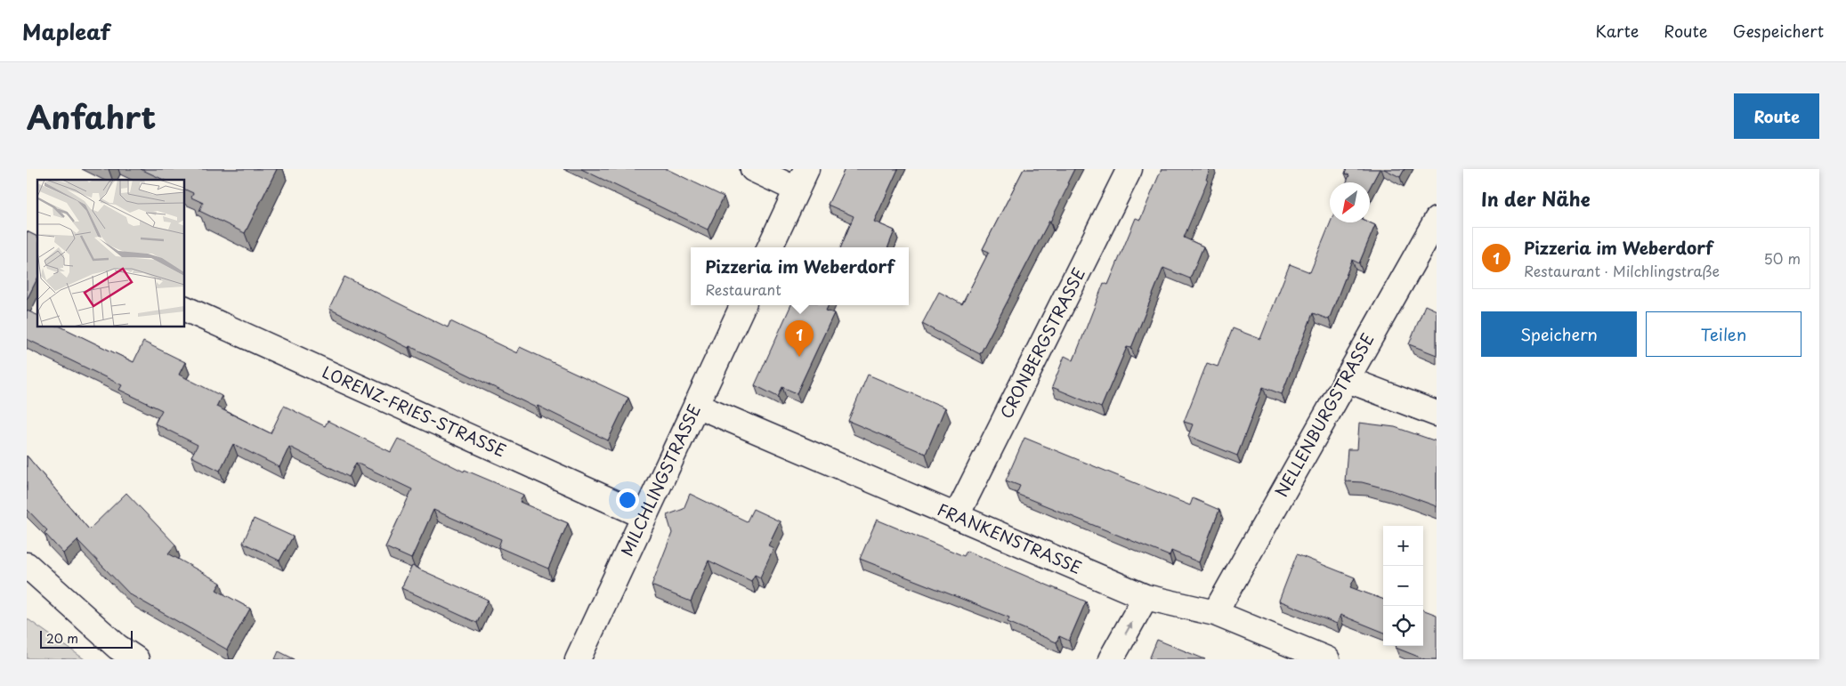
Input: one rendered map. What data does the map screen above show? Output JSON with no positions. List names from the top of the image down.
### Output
{
  "streets": {
    "street": [
      "CRONBERGSTRASSE",
      "LORENZ-FRIES-STRASSE",
      "NELLENBURGSTRASSE",
      "MILCHLINGSTRASSE",
      "FRANKENSTRASSE"
    ]
  },
  "crossings": [
    ["CRONBERGSTRASSE", "FRANKENSTRASSE"],
    ["LORENZ-FRIES-STRASSE", "MILCHLINGSTRASSE"],
    ["NELLENBURGSTRASSE", "FRANKENSTRASSE"],
    ["MILCHLINGSTRASSE", "FRANKENSTRASSE"]
  ],
  "scale_bar": "20 m",
  "north": "bottom left",
  "page": {
    "header": "Mapleaf",
    "nav": ["Karte", "Route", "Gespeichert"],
    "title": "Anfahrt",
    "buttons": [
      "Route",
      ["Speichern", "Teilen"]
    ],
    "heading": "In der Nähe",
    "list": [
      {
        "mark": "1",
        "name": "Pizzeria im Weberdorf",
        "note": "Restaurant · Milchlingstraße",
        "value": "50 m"
      }
    ],
    "popup": ["Pizzeria im Weberdorf", "Restaurant"],
    "pins": "1",
    "map_buttons": ["+", "−"],
    "scale": "20 m"
  }
}
